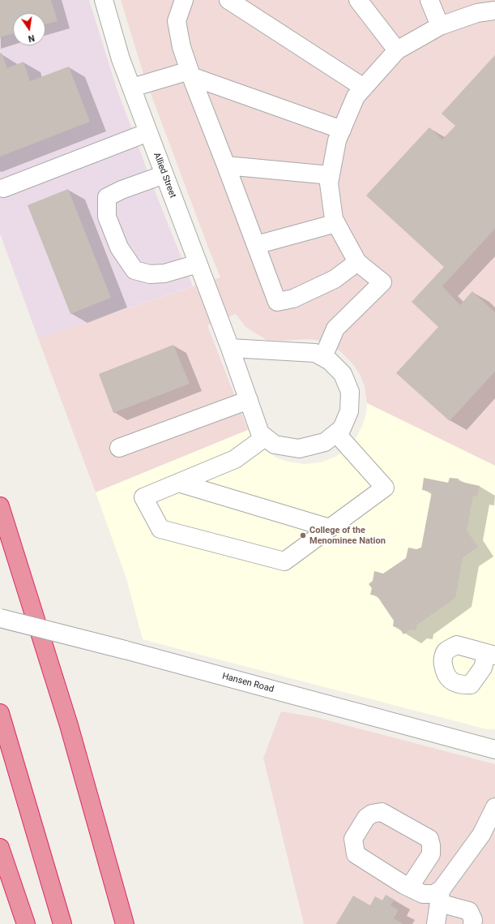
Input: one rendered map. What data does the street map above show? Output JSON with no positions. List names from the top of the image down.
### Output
{
  "streets": {
    "street": ["Allied Street", "Hansen Road"]
  },
  "places": ["College of the Menominee Nation"],
  "north": "bottom"
}
